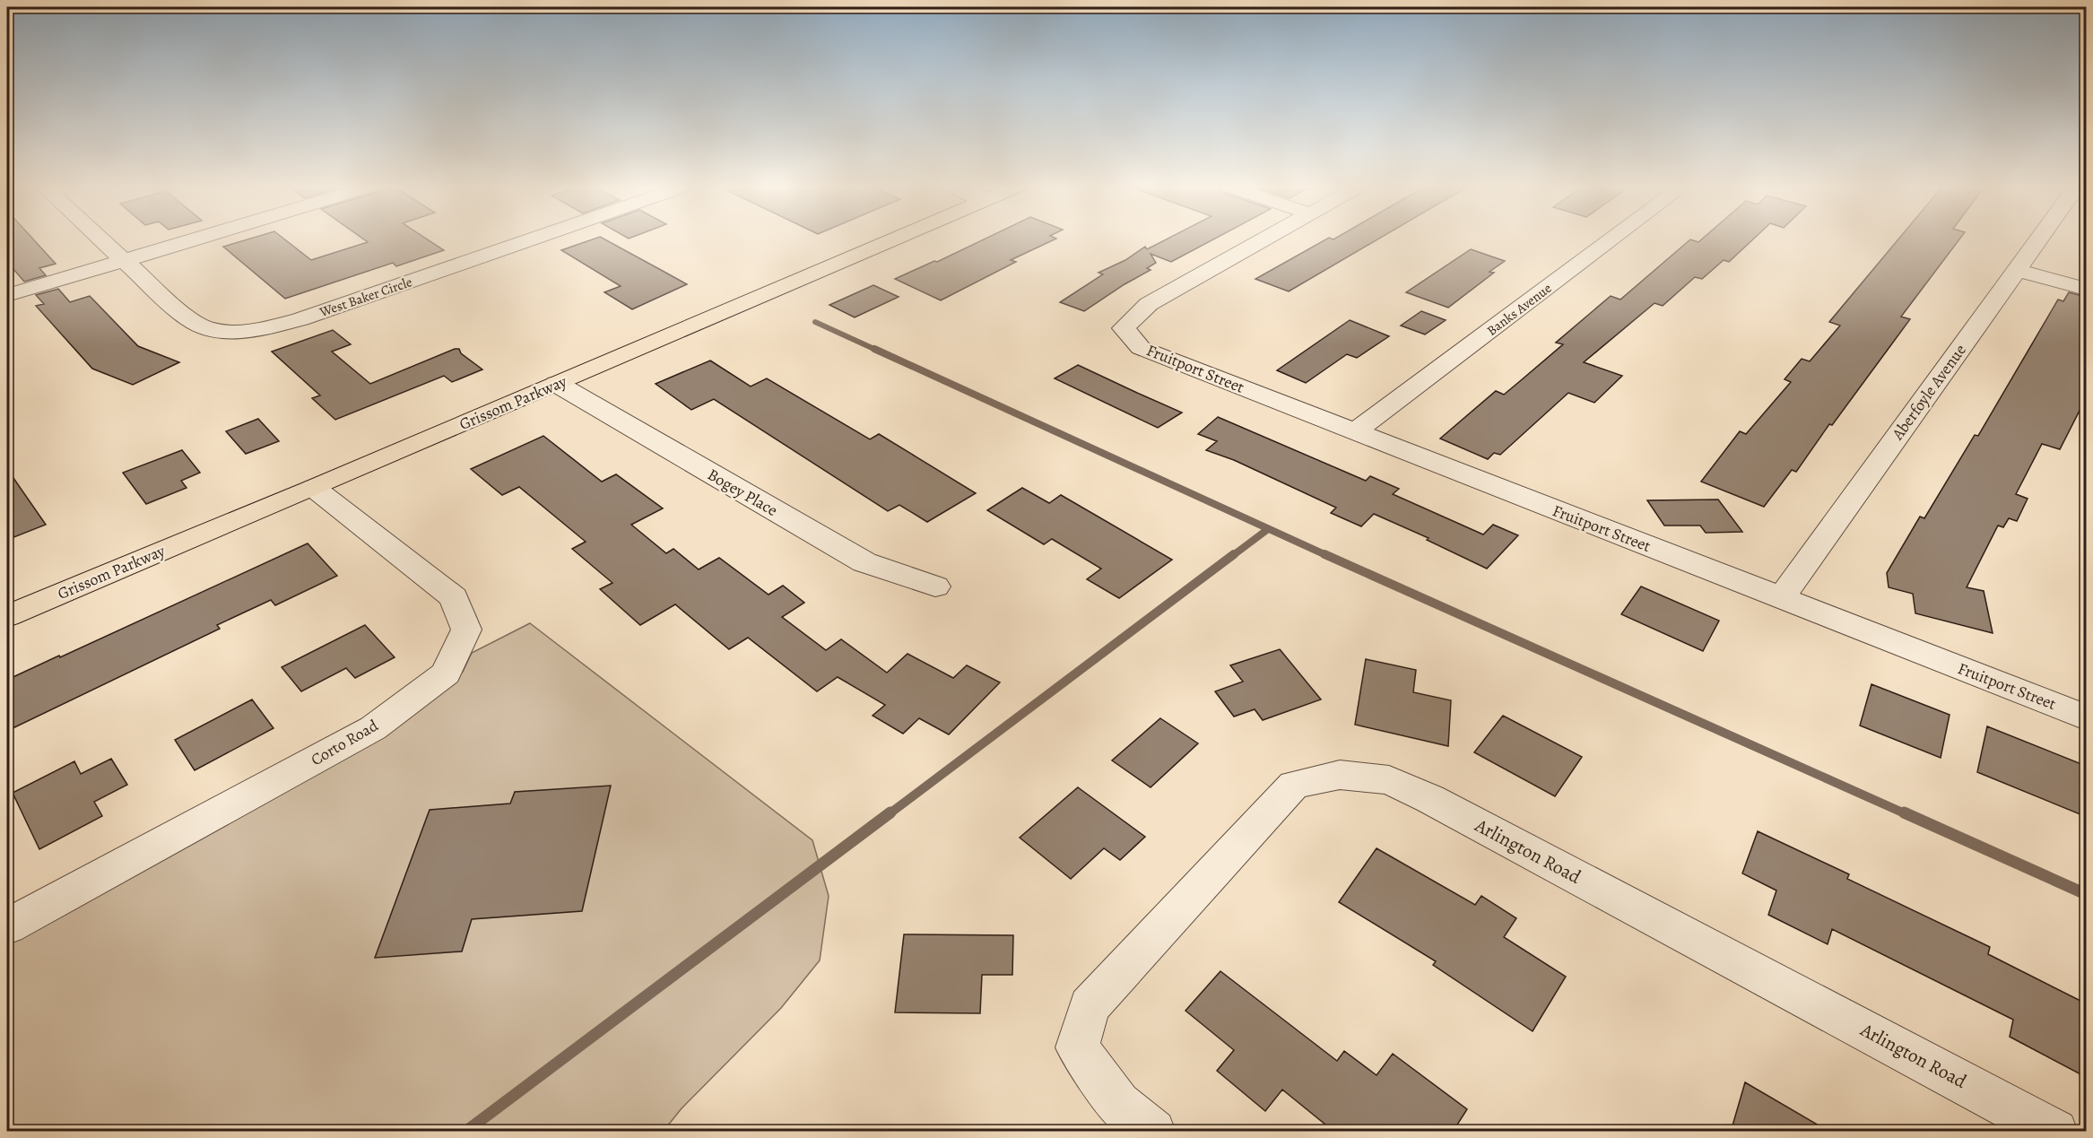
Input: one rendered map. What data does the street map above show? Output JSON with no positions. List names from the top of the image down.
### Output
{
  "streets": {
    "main road": ["Grissom Parkway"],
    "street": [
      "West Baker Circle",
      "Banks Avenue",
      "Fruitport Street",
      "Aberfoyle Avenue",
      "Bogey Place",
      "Corto Road",
      "Arlington Road"
    ]
  },
  "crossings": [
    ["Banks Avenue", "Fruitport Street"],
    ["Fruitport Street", "Aberfoyle Avenue"],
    ["Grissom Parkway", "Bogey Place"],
    ["Grissom Parkway", "Corto Road"]
  ]
}
